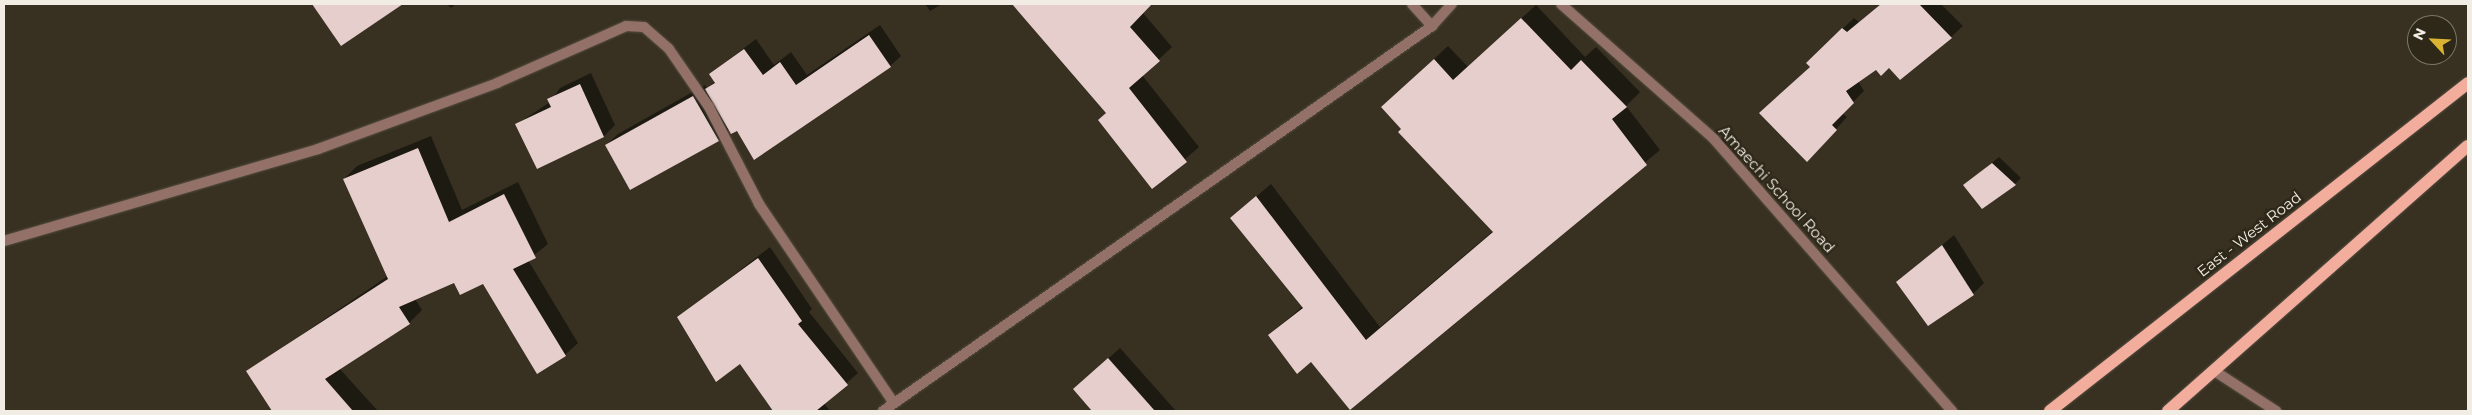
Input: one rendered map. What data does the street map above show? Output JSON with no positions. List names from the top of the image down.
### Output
{
  "streets": {
    "main road": ["East - West Road"],
    "street": ["Amaechi School Road"]
  },
  "north": "top left"
}
